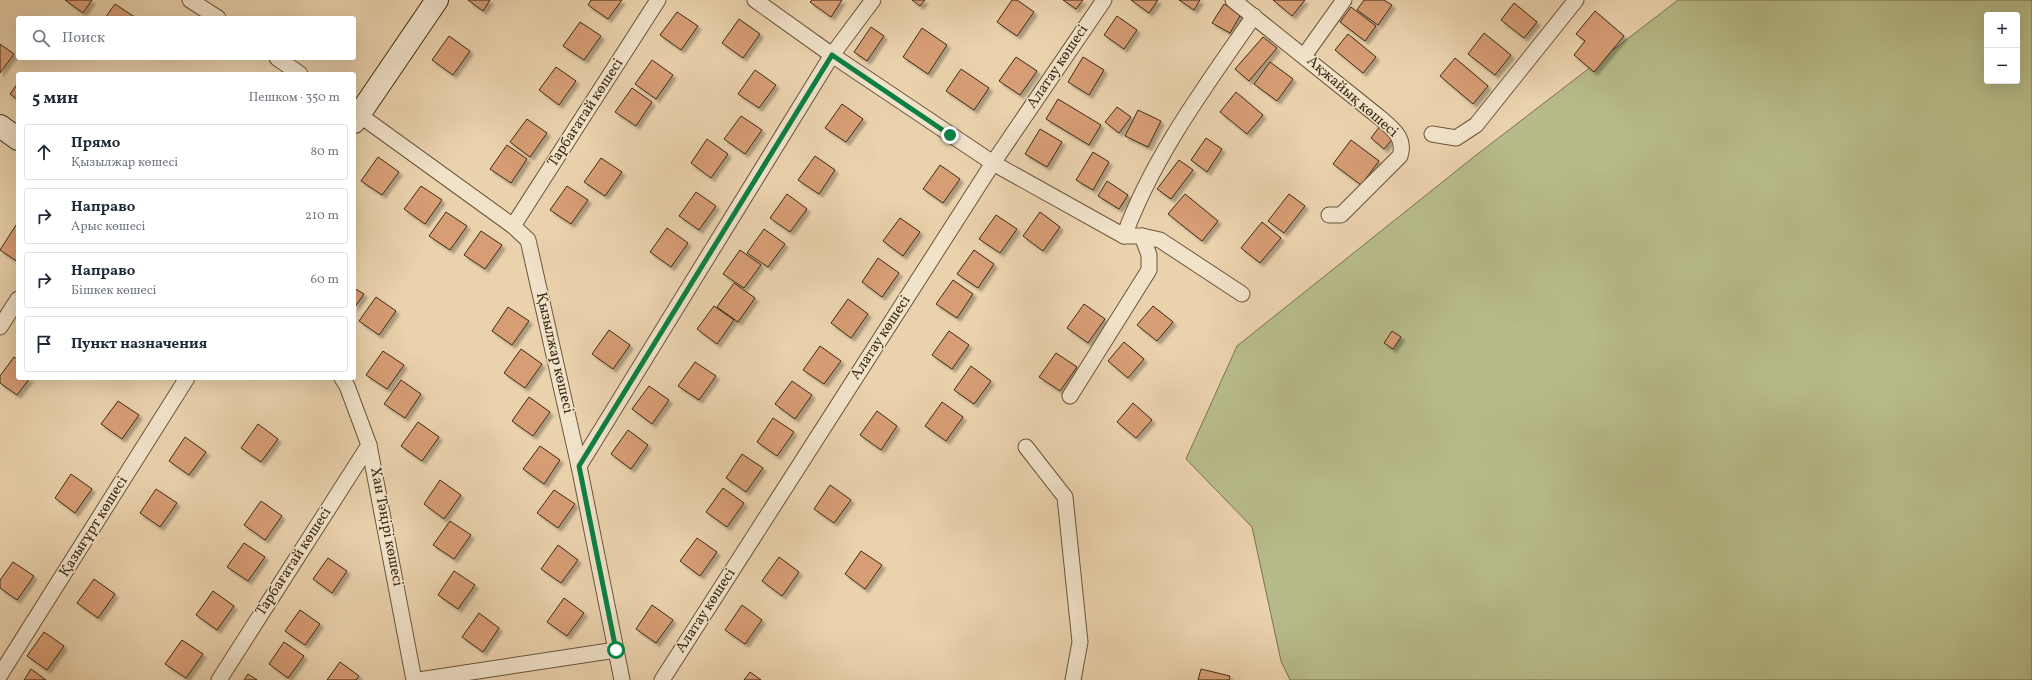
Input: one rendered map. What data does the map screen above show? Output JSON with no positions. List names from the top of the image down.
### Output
{
  "streets": {
    "street": [
      "Алатау көшесі",
      "Ақжайық көшесі",
      "Тарбағатай көшесі",
      "Қызылжар көшесі",
      "Қазығұрт көшесі",
      "Хан Тәңірі көшесі"
    ]
  },
  "crossings": [
    ["Тарбағатай көшесі", "Қызылжар көшесі"],
    ["Тарбағатай көшесі", "Хан Тәңірі көшесі"]
  ],
  "page": {
    "map_buttons": ["+", "−"],
    "search": "Поиск",
    "heading": ["5 мин", "Пешком · 350 m"],
    "list": [
      ["Прямо", "Қызылжар көшесі", "80 m"],
      ["Направо", "Арыс көшесі", "210 m"],
      ["Направо", "Бішкек көшесі", "60 m"],
      "Пункт назначения"
    ]
  }
}
